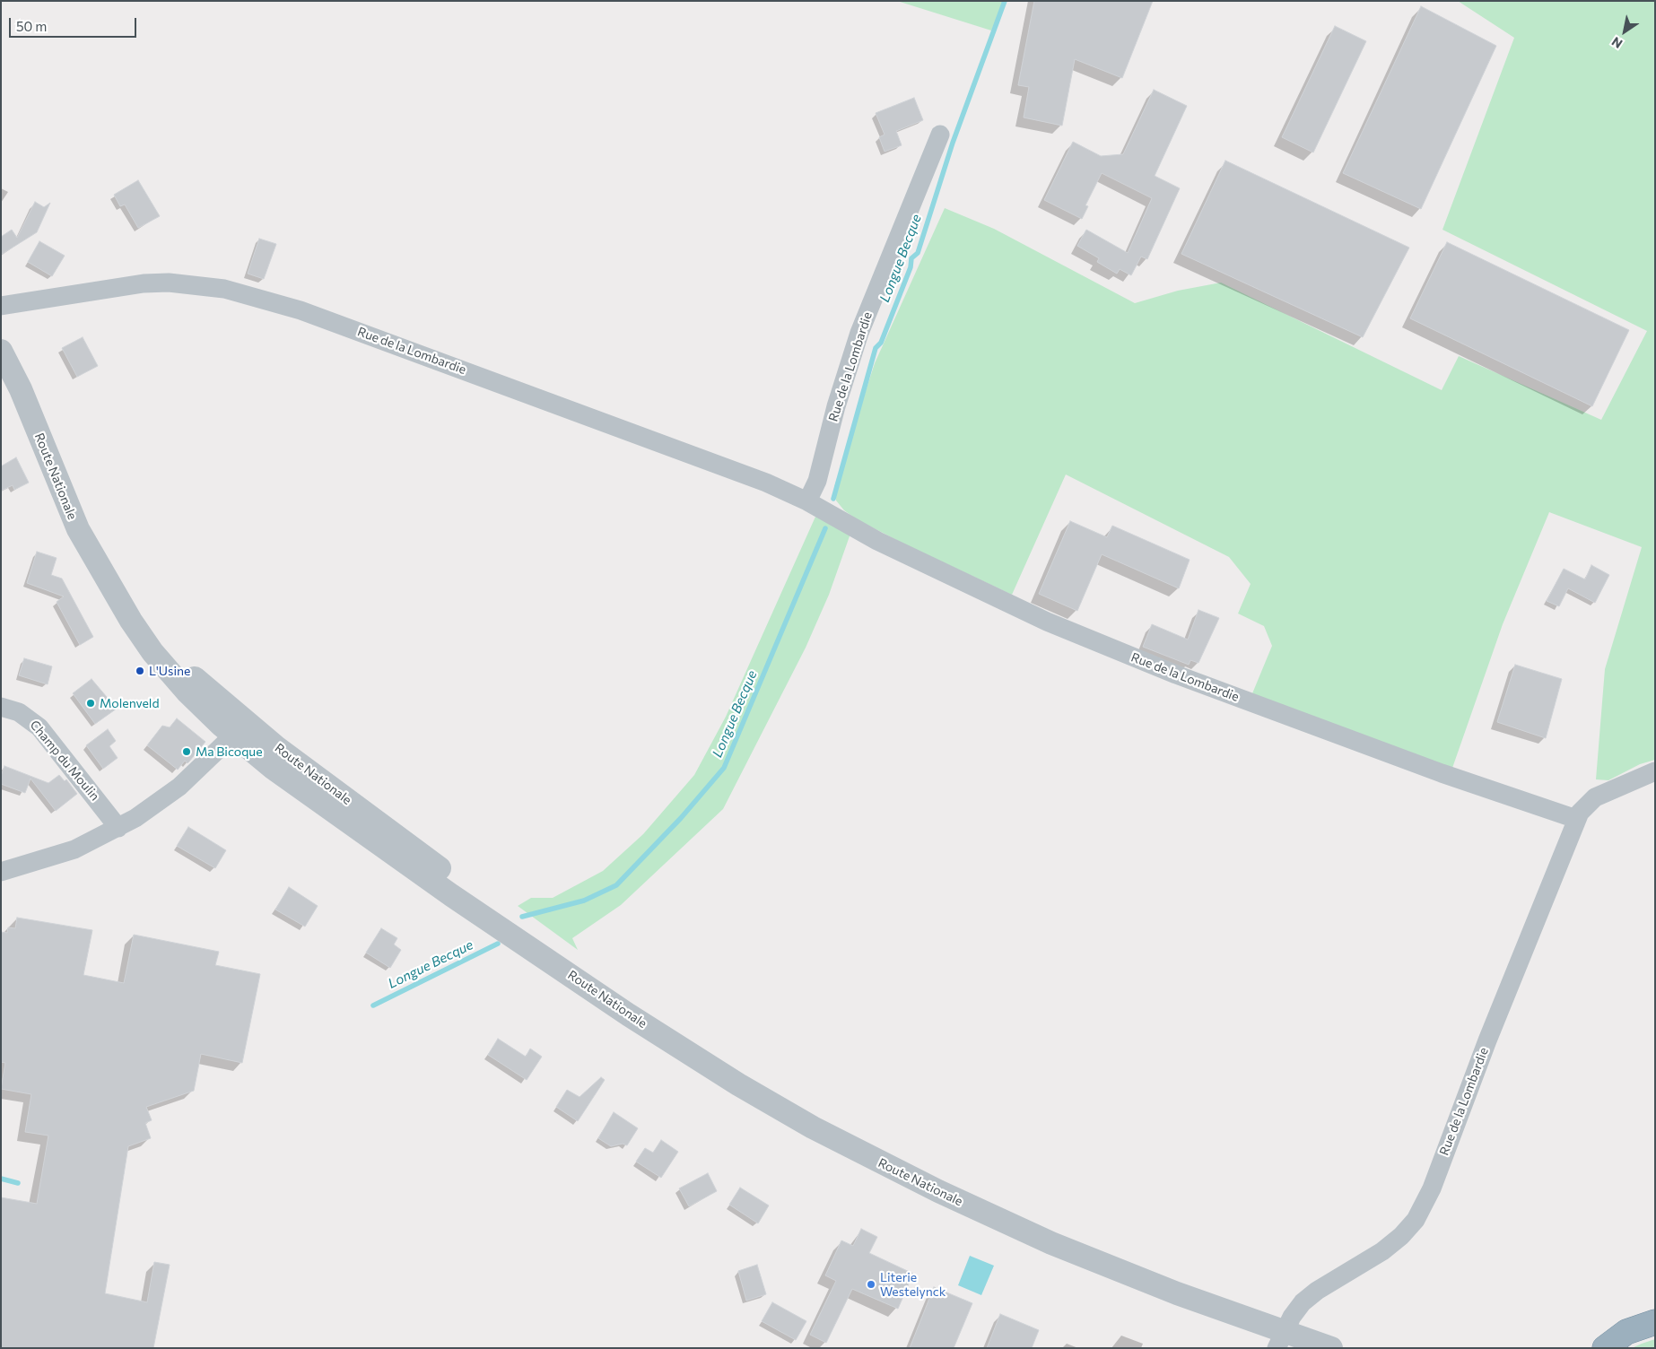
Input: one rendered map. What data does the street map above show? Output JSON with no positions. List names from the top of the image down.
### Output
{
  "streets": {
    "street": ["Rue de la Lombardie", "Route Nationale", "Champ du Moulin"]
  },
  "crossings": [
    ["Rue de la Lombardie", "Route Nationale"]
  ],
  "water": ["Longue Becque"],
  "places": [
    "L'Usine",
    "Molenveld",
    "Ma Bicoque",
    "Literie Westelynck"
  ],
  "scale_bar": "50 m",
  "north": "bottom left"
}
